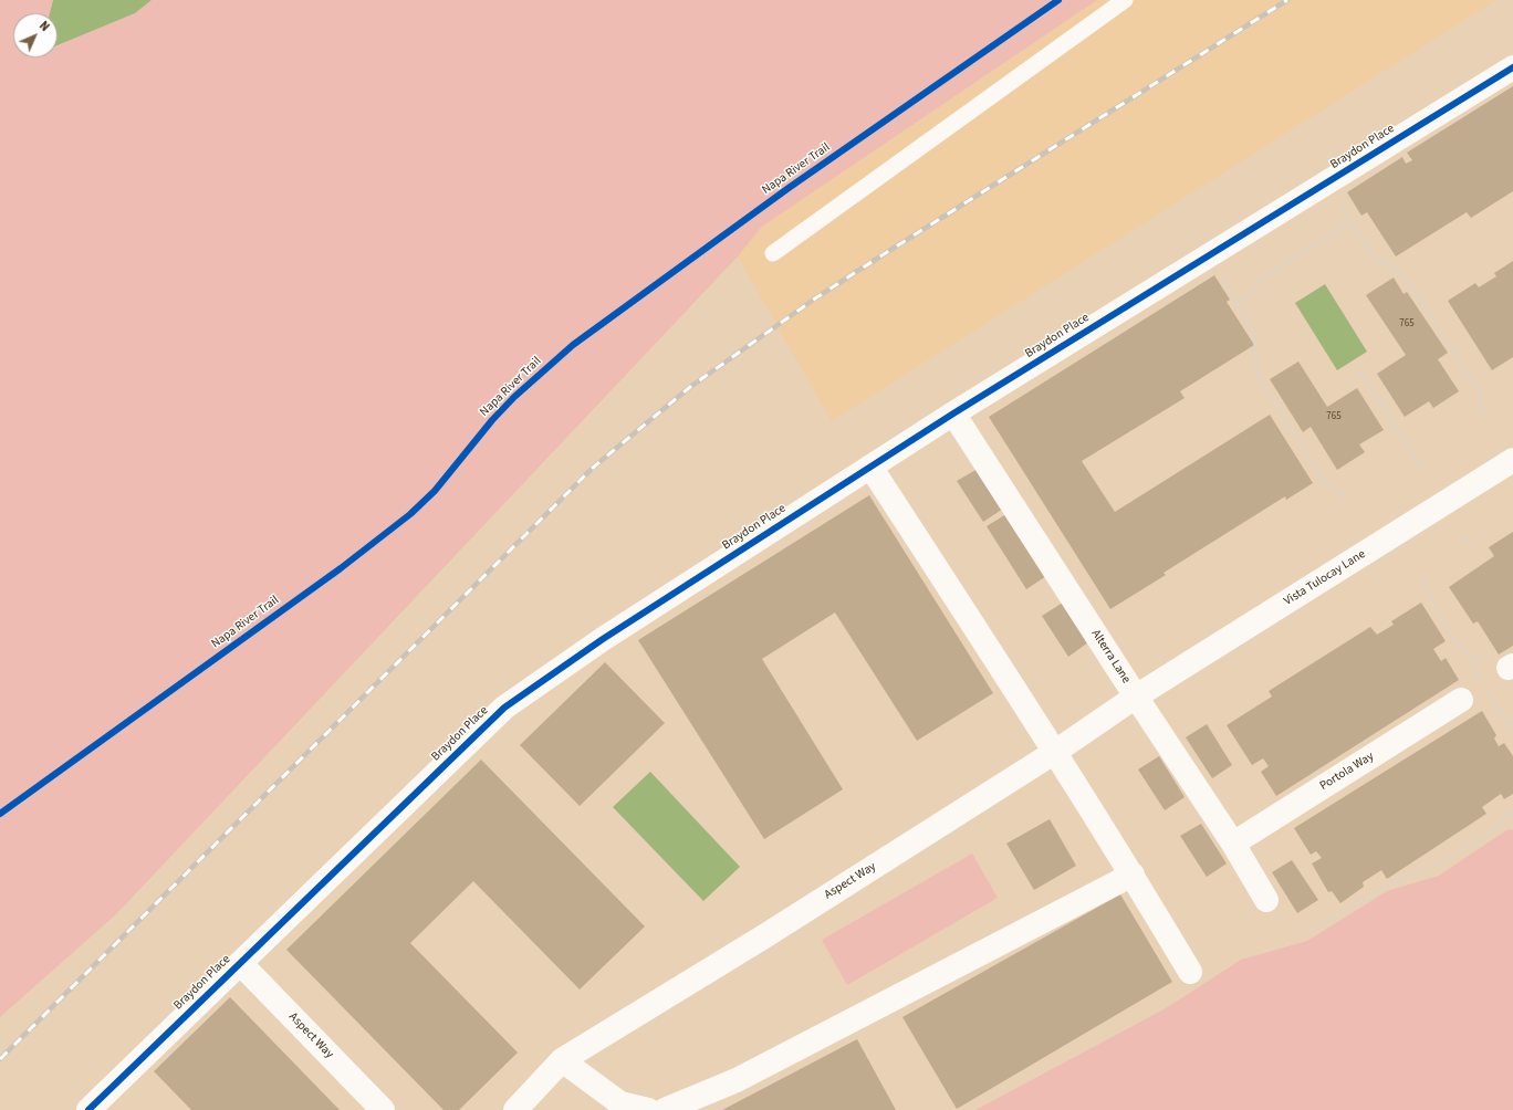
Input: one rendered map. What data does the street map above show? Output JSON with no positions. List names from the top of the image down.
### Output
{
  "streets": {
    "street": [
      "Braydon Place",
      "Vista Tulocay Lane",
      "Alterra Lane",
      "Portola Way",
      "Aspect Way"
    ],
    "cycle path": ["Napa River Trail"]
  },
  "crossings": [
    ["Braydon Place", "Alterra Lane"],
    ["Braydon Place", "Aspect Way"],
    ["Vista Tulocay Lane", "Alterra Lane"],
    ["Vista Tulocay Lane", "Aspect Way"],
    ["Alterra Lane", "Portola Way"],
    ["Alterra Lane", "Aspect Way"]
  ],
  "house_numbers": ["765", "765"],
  "north": "top right"
}
